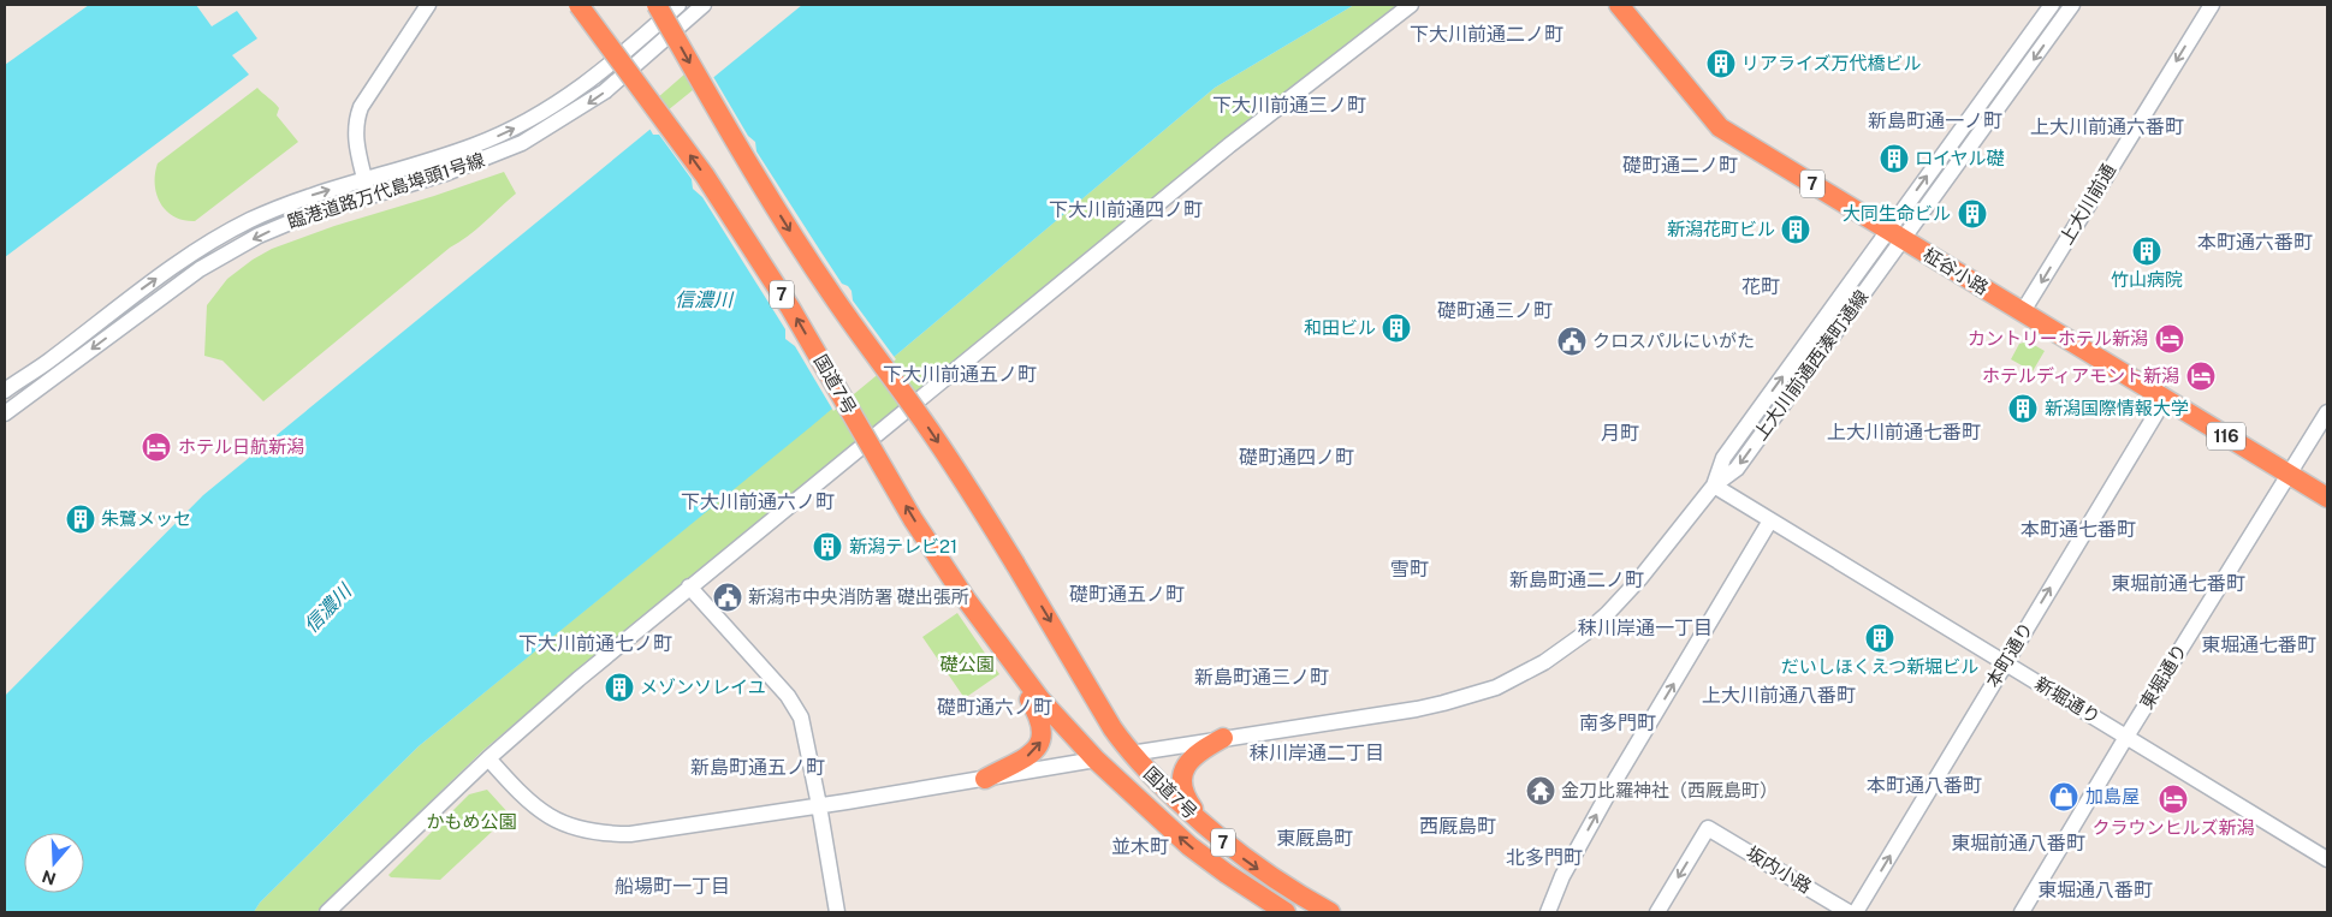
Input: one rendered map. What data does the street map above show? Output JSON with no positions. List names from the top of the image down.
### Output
{
  "streets": {
    "highway": [
      "7",
      "柾谷小路",
      "国道7号",
      "116"
    ],
    "street": [
      "臨港道路万代島埠頭1号線",
      "上大川前通",
      "上大川前通西湊町通線",
      "本町通り",
      "東堀通り",
      "新堀通り",
      "坂内小路"
    ]
  },
  "crossings": [
    ["上大川前通", "柾谷小路"],
    ["柾谷小路", "上大川前通西湊町通線"],
    ["柾谷小路", "本町通り"],
    ["柾谷小路", "東堀通り"],
    ["上大川前通西湊町通線", "国道7号"],
    ["上大川前通西湊町通線", "新堀通り"],
    ["本町通り", "新堀通り"],
    ["東堀通り", "新堀通り"]
  ],
  "one_way": ["本町通り"],
  "districts": [
    "下大川前通二ノ町",
    "下大川前通三ノ町",
    "新島町通一ノ町",
    "上大川前通六番町",
    "礎町通二ノ町",
    "下大川前通四ノ町",
    "本町通六番町",
    "花町",
    "礎町通三ノ町",
    "下大川前通五ノ町",
    "上大川前通七番町",
    "月町",
    "礎町通四ノ町",
    "下大川前通六ノ町",
    "本町通七番町",
    "雪町",
    "新島町通二ノ町",
    "東堀前通七番町",
    "礎町通五ノ町",
    "秣川岸通一丁目",
    "下大川前通七ノ町",
    "東堀通七番町",
    "新島町通三ノ町",
    "上大川前通八番町",
    "礎町通六ノ町",
    "南多門町",
    "秣川岸通二丁目",
    "新島町通五ノ町",
    "本町通八番町",
    "西厩島町",
    "東厩島町",
    "東堀前通八番町",
    "並木町",
    "北多門町",
    "船場町一丁目",
    "東堀通八番町"
  ],
  "water": ["信濃川"],
  "parks": ["礎公園", "かもめ公園"],
  "places": {
    "building": [
      "リアライズ万代橋ビル",
      "ロイヤル礎",
      "大同生命ビル",
      "新潟花町ビル",
      "竹山病院",
      "和田ビル",
      "新潟国際情報大学",
      "朱鷺メッセ",
      "新潟テレビ21",
      "だいしほくえつ新堀ビル",
      "メゾンソレイユ"
    ],
    "hotel": [
      "カントリーホテル新潟",
      "ホテルディアモント新潟",
      "ホテル日航新潟",
      "クラウンヒルズ新潟"
    ],
    "public building": ["クロスパルにいがた", "新潟市中央消防署 礎出張所"],
    "temple": ["金刀比羅神社（西厩島町）"],
    "shop": ["加島屋"]
  },
  "north": "bottom"
}
